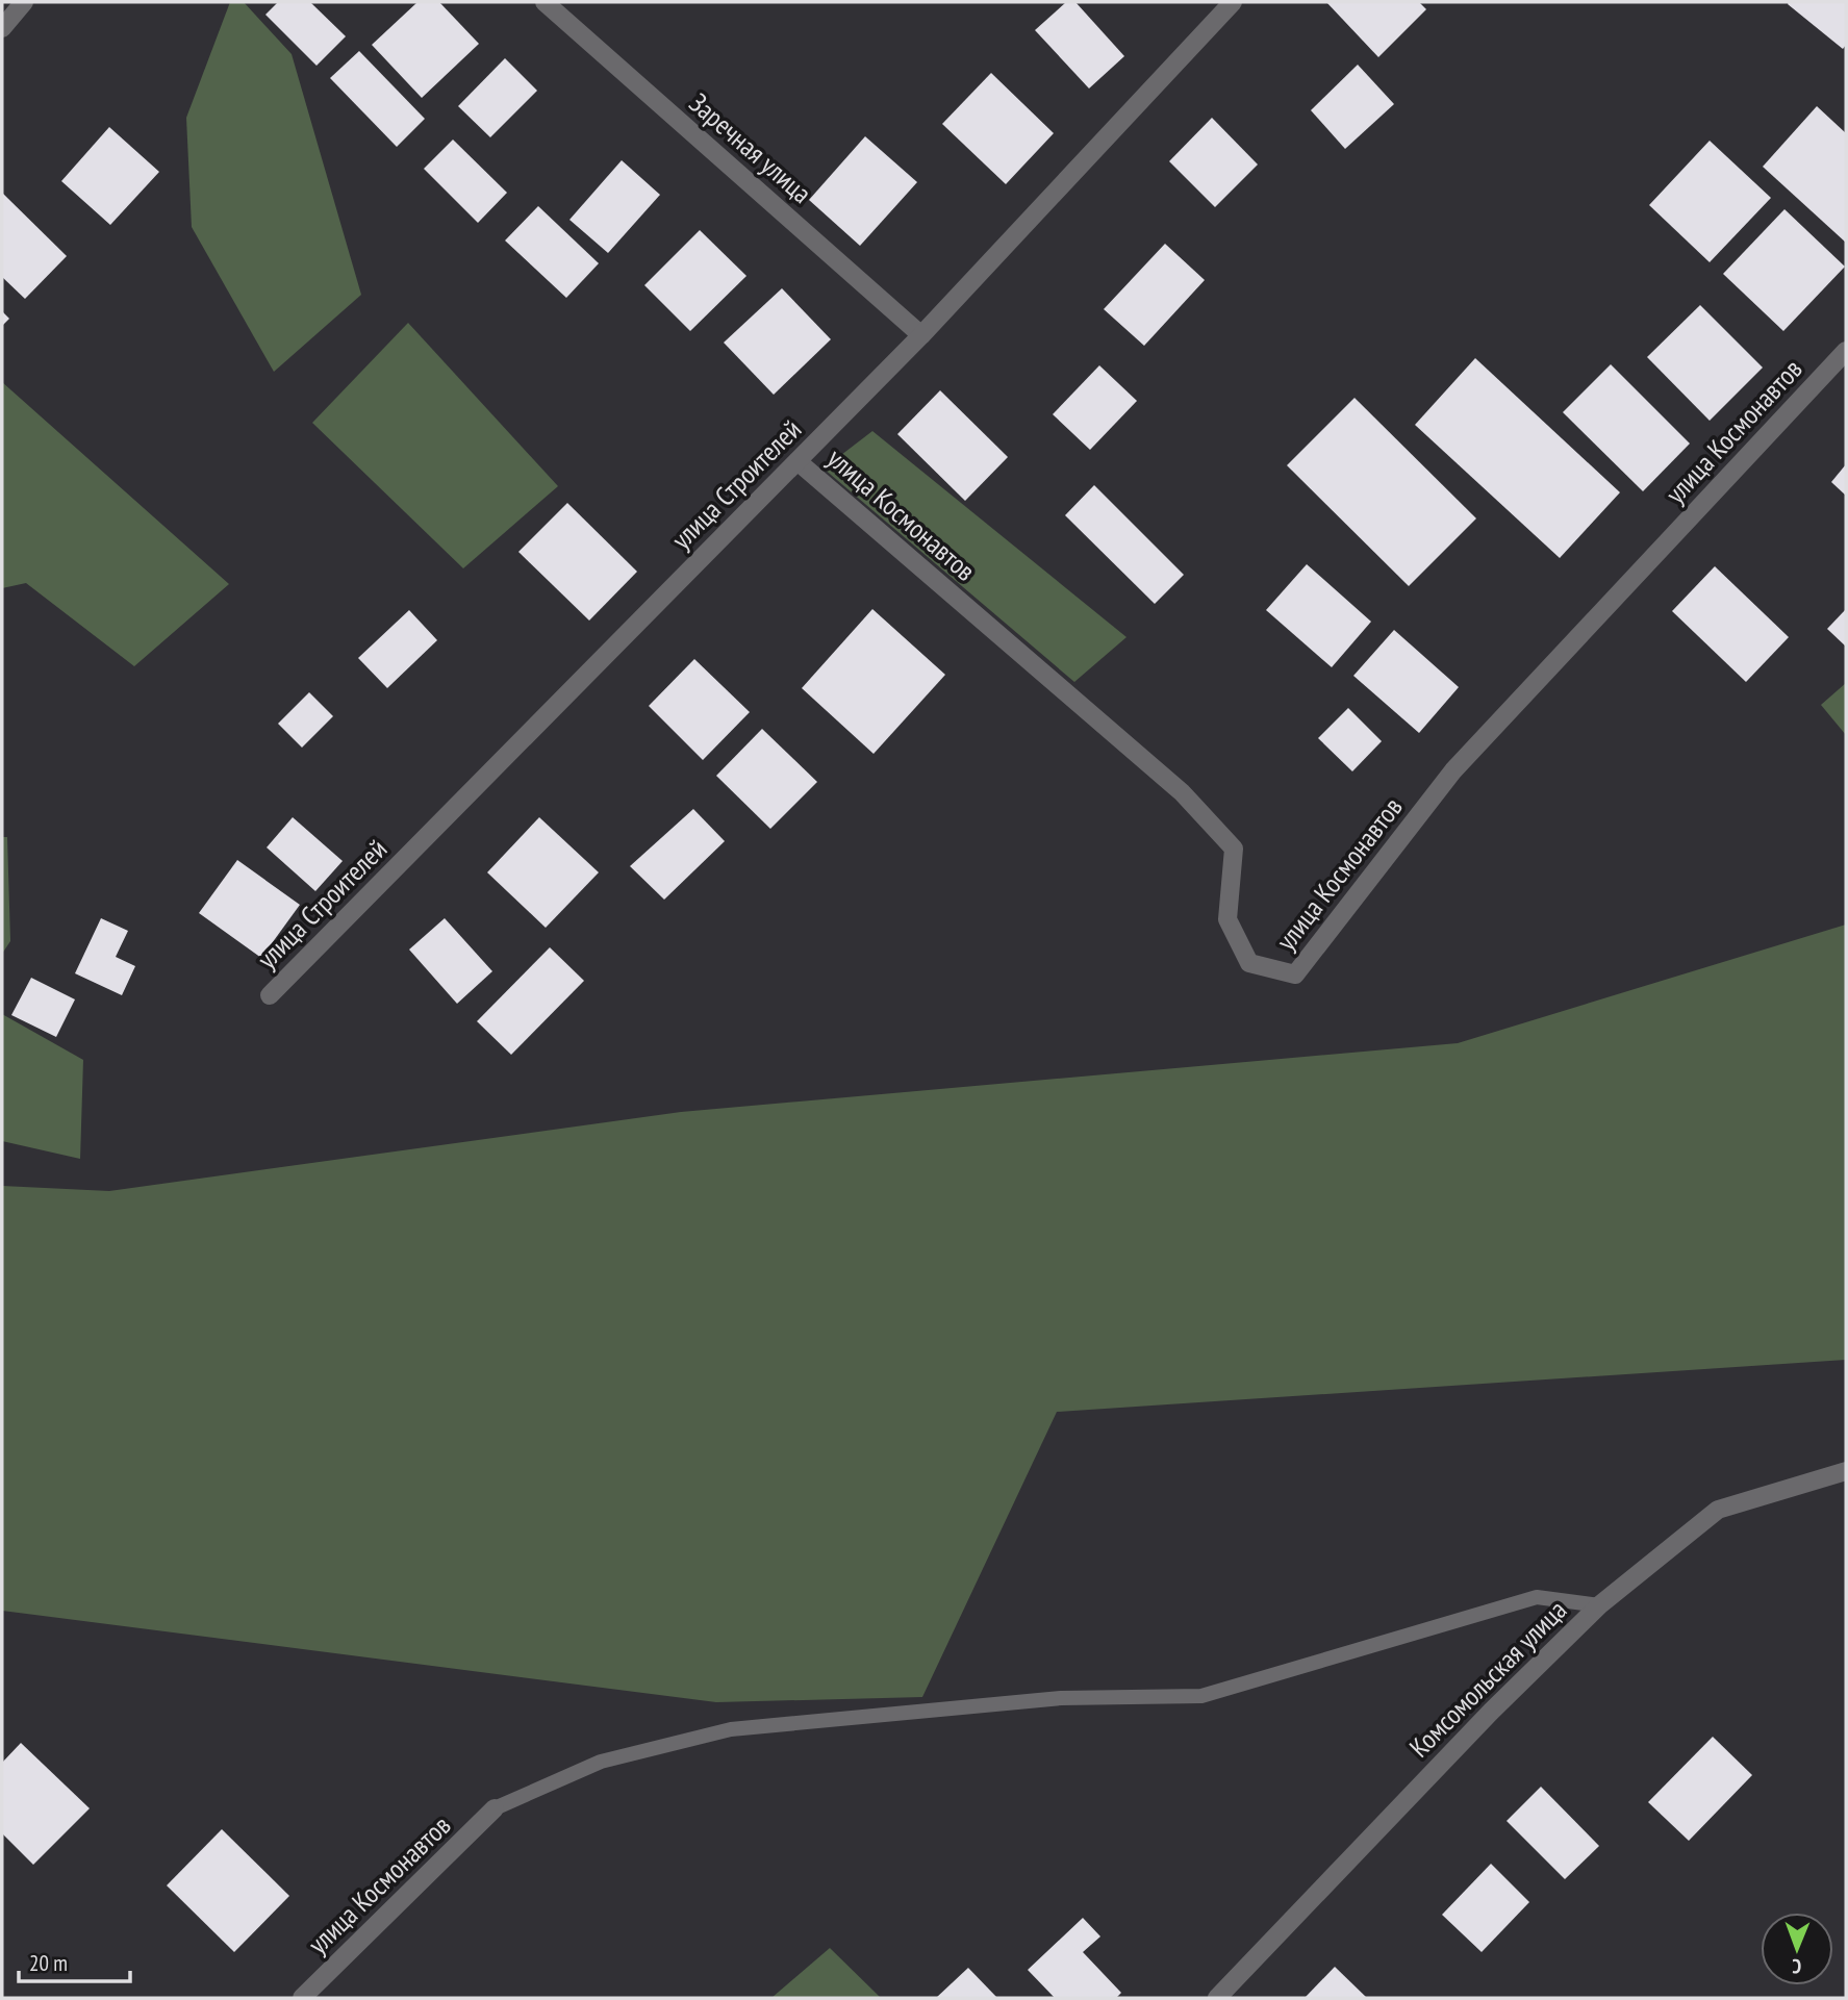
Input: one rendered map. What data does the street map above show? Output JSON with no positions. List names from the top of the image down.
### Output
{
  "streets": {
    "street": [
      "Заречная улица",
      "улица Космонавтов",
      "улица Строителей",
      "Комсомольская улица"
    ]
  },
  "crossings": [
    ["Заречная улица", "улица Строителей"],
    ["улица Космонавтов", "улица Строителей"]
  ],
  "scale_bar": "20 m",
  "north": "bottom"
}
